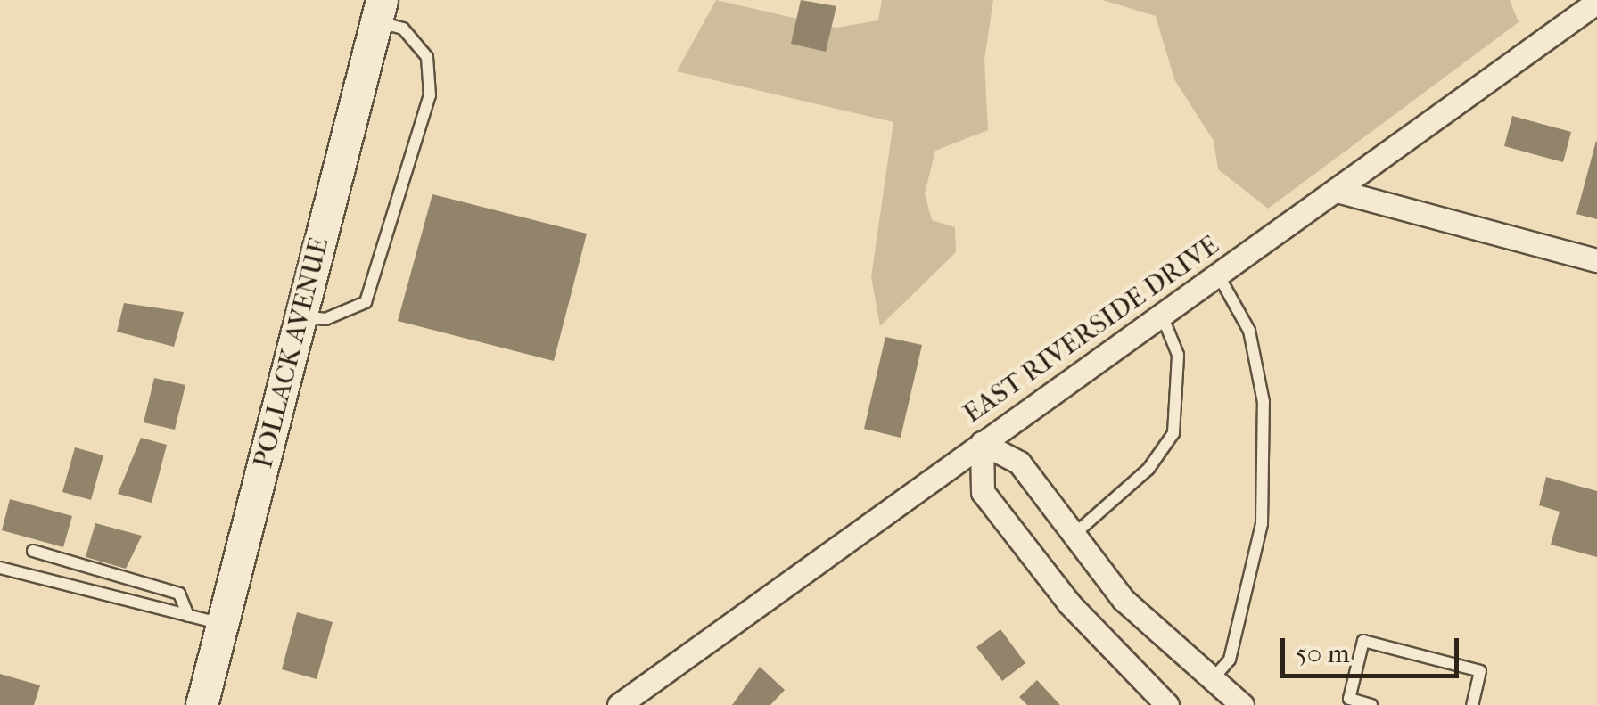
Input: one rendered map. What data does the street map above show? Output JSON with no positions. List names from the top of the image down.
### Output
{
  "streets": {
    "street": ["EAST RIVERSIDE DRIVE", "POLLACK AVENUE"]
  },
  "scale_bar": "50 m"
}
